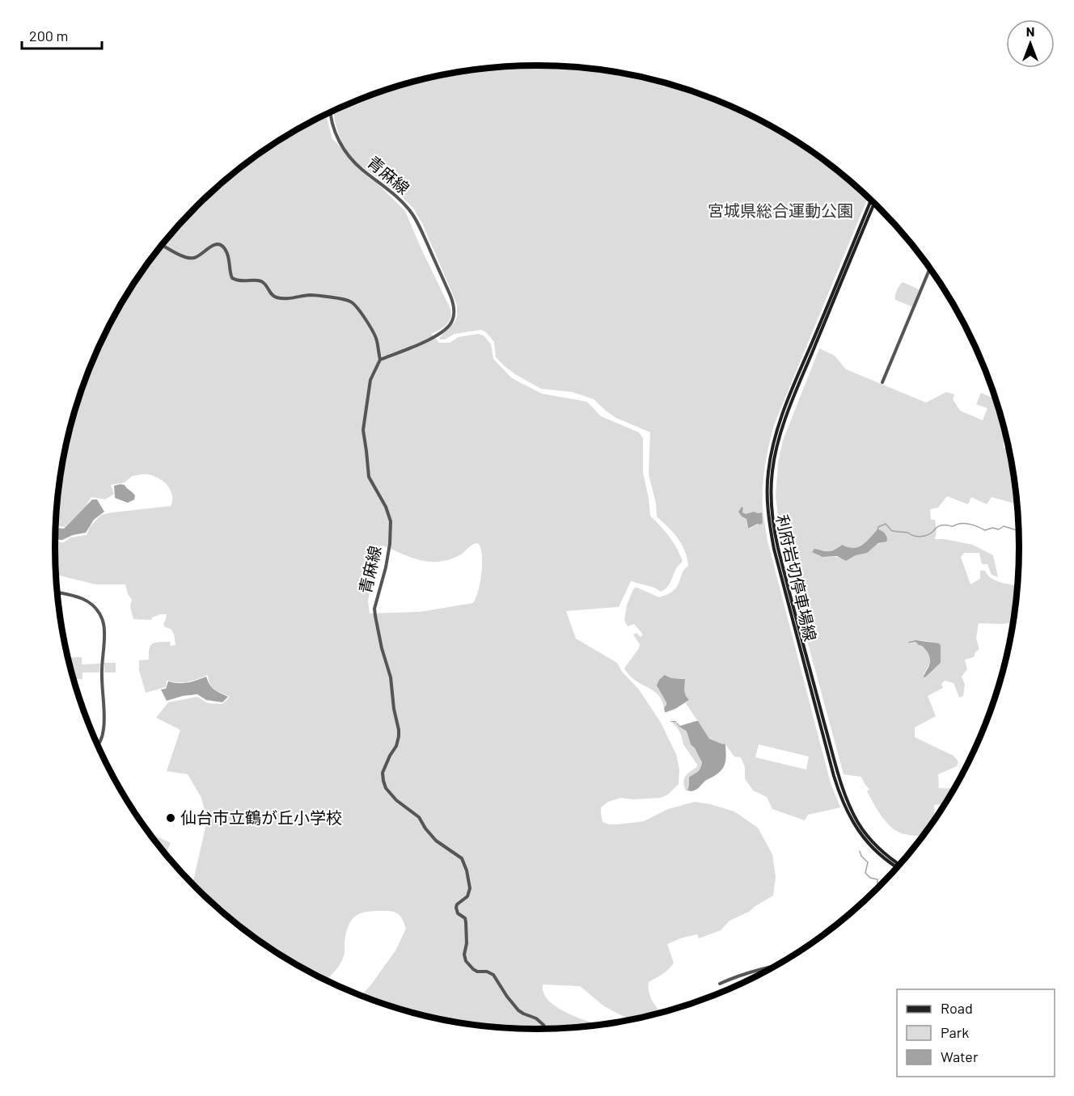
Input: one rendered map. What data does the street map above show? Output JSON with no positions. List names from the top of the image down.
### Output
{
  "streets": {
    "main road": ["利府岩切停車場線"],
    "street": ["青麻線"]
  },
  "parks": ["宮城県総合運動公園"],
  "places": ["仙台市立鶴が丘小学校"],
  "legend": ["Road", "Park", "Water"],
  "scale_bar": "200 m",
  "north": "top"
}
